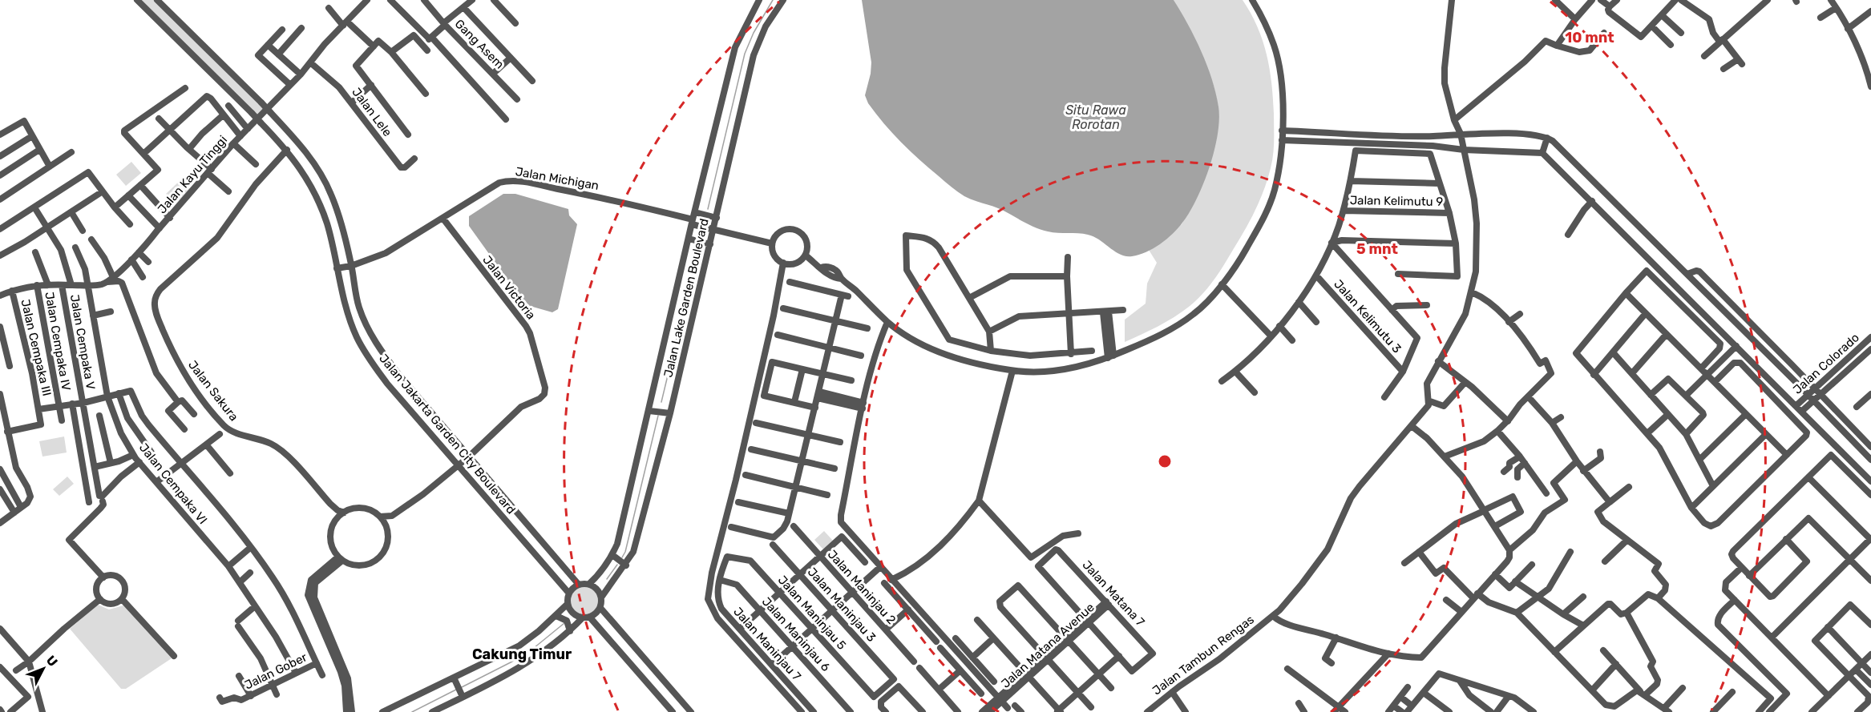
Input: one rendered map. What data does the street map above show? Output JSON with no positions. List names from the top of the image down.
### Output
{
  "streets": {
    "street": [
      "Gang Asem",
      "Jalan Lele",
      "Jalan Kayu Tinggi",
      "Jalan Michigan",
      "Jalan Kelimutu 9",
      "Jalan Victoria",
      "Jalan Lake Garden Boulevard",
      "Jalan Kelimutu 3",
      "Jalan Cempaka IV",
      "Jalan Cempaka V",
      "Jalan Cempaka III",
      "Jalan Colorado",
      "Jalan Sakura",
      "Jalan Jakarta Garden City Boulevard",
      "Jalan Cempaka VI",
      "Jalan Maninjau 2",
      "Jalan Matana 7",
      "Jalan Maninjau 3",
      "Jalan Maninjau 5",
      "Jalan Maninjau 6",
      "Jalan Maninjau 7",
      "Jalan Matana Avenue",
      "Jalan Tambun Rengas",
      "Jalan Gober"
    ]
  },
  "crossings": [
    ["Jalan Lele", "Jalan Kayu Tinggi"],
    ["Jalan Kayu Tinggi", "Jalan Cempaka IV"],
    ["Jalan Kayu Tinggi", "Jalan Cempaka V"],
    ["Jalan Kayu Tinggi", "Jalan Cempaka III"],
    ["Jalan Kayu Tinggi", "Jalan Cempaka VI"],
    ["Jalan Michigan", "Jalan Victoria"],
    ["Jalan Michigan", "Jalan Lake Garden Boulevard"],
    ["Jalan Michigan", "Jalan Jakarta Garden City Boulevard"],
    ["Jalan Victoria", "Jalan Jakarta Garden City Boulevard"],
    ["Jalan Lake Garden Boulevard", "Jalan Jakarta Garden City Boulevard"],
    ["Jalan Cempaka IV", "Jalan Cempaka V"],
    ["Jalan Cempaka IV", "Jalan Cempaka III"],
    ["Jalan Cempaka V", "Jalan Cempaka VI"],
    ["Jalan Sakura", "Jalan Jakarta Garden City Boulevard"],
    ["Jalan Cempaka VI", "Jalan Gober"],
    ["Jalan Matana 7", "Jalan Matana Avenue"],
    ["Jalan Maninjau 3", "Jalan Maninjau 5"],
    ["Jalan Maninjau 5", "Jalan Maninjau 7"],
    ["Jalan Maninjau 6", "Jalan Maninjau 7"]
  ],
  "districts": ["Cakung Timur"],
  "water": ["Situ Rawa Rorotan"],
  "north": "top right",
  "rings": ["10 mnt", "5 mnt"]
}
